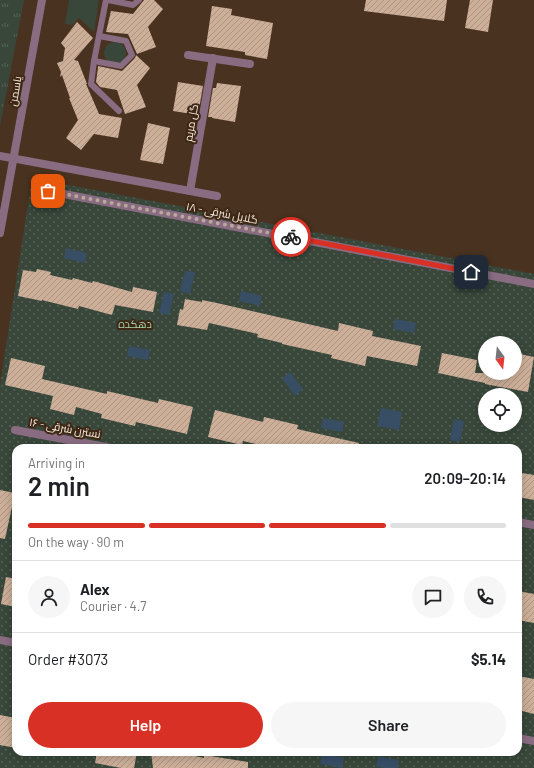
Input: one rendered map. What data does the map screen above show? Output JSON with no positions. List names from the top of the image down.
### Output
{
  "streets": {
    "street": [
      "یاسمن",
      "گل مریم",
      "گلایل شرقی - ۱۸",
      "نسترن شرقی - ۱۶"
    ]
  },
  "parks": ["دهکده"],
  "north": "bottom",
  "page": {
    "heading": ["2 min", "Arriving in", "20:09–20:14"],
    "panel": [
      "Alex",
      "Courier · 4.7",
      "Order #3073",
      "$5.14"
    ],
    "bar": "On the way · 90 m",
    "buttons": ["Help", "Share"]
  }
}
